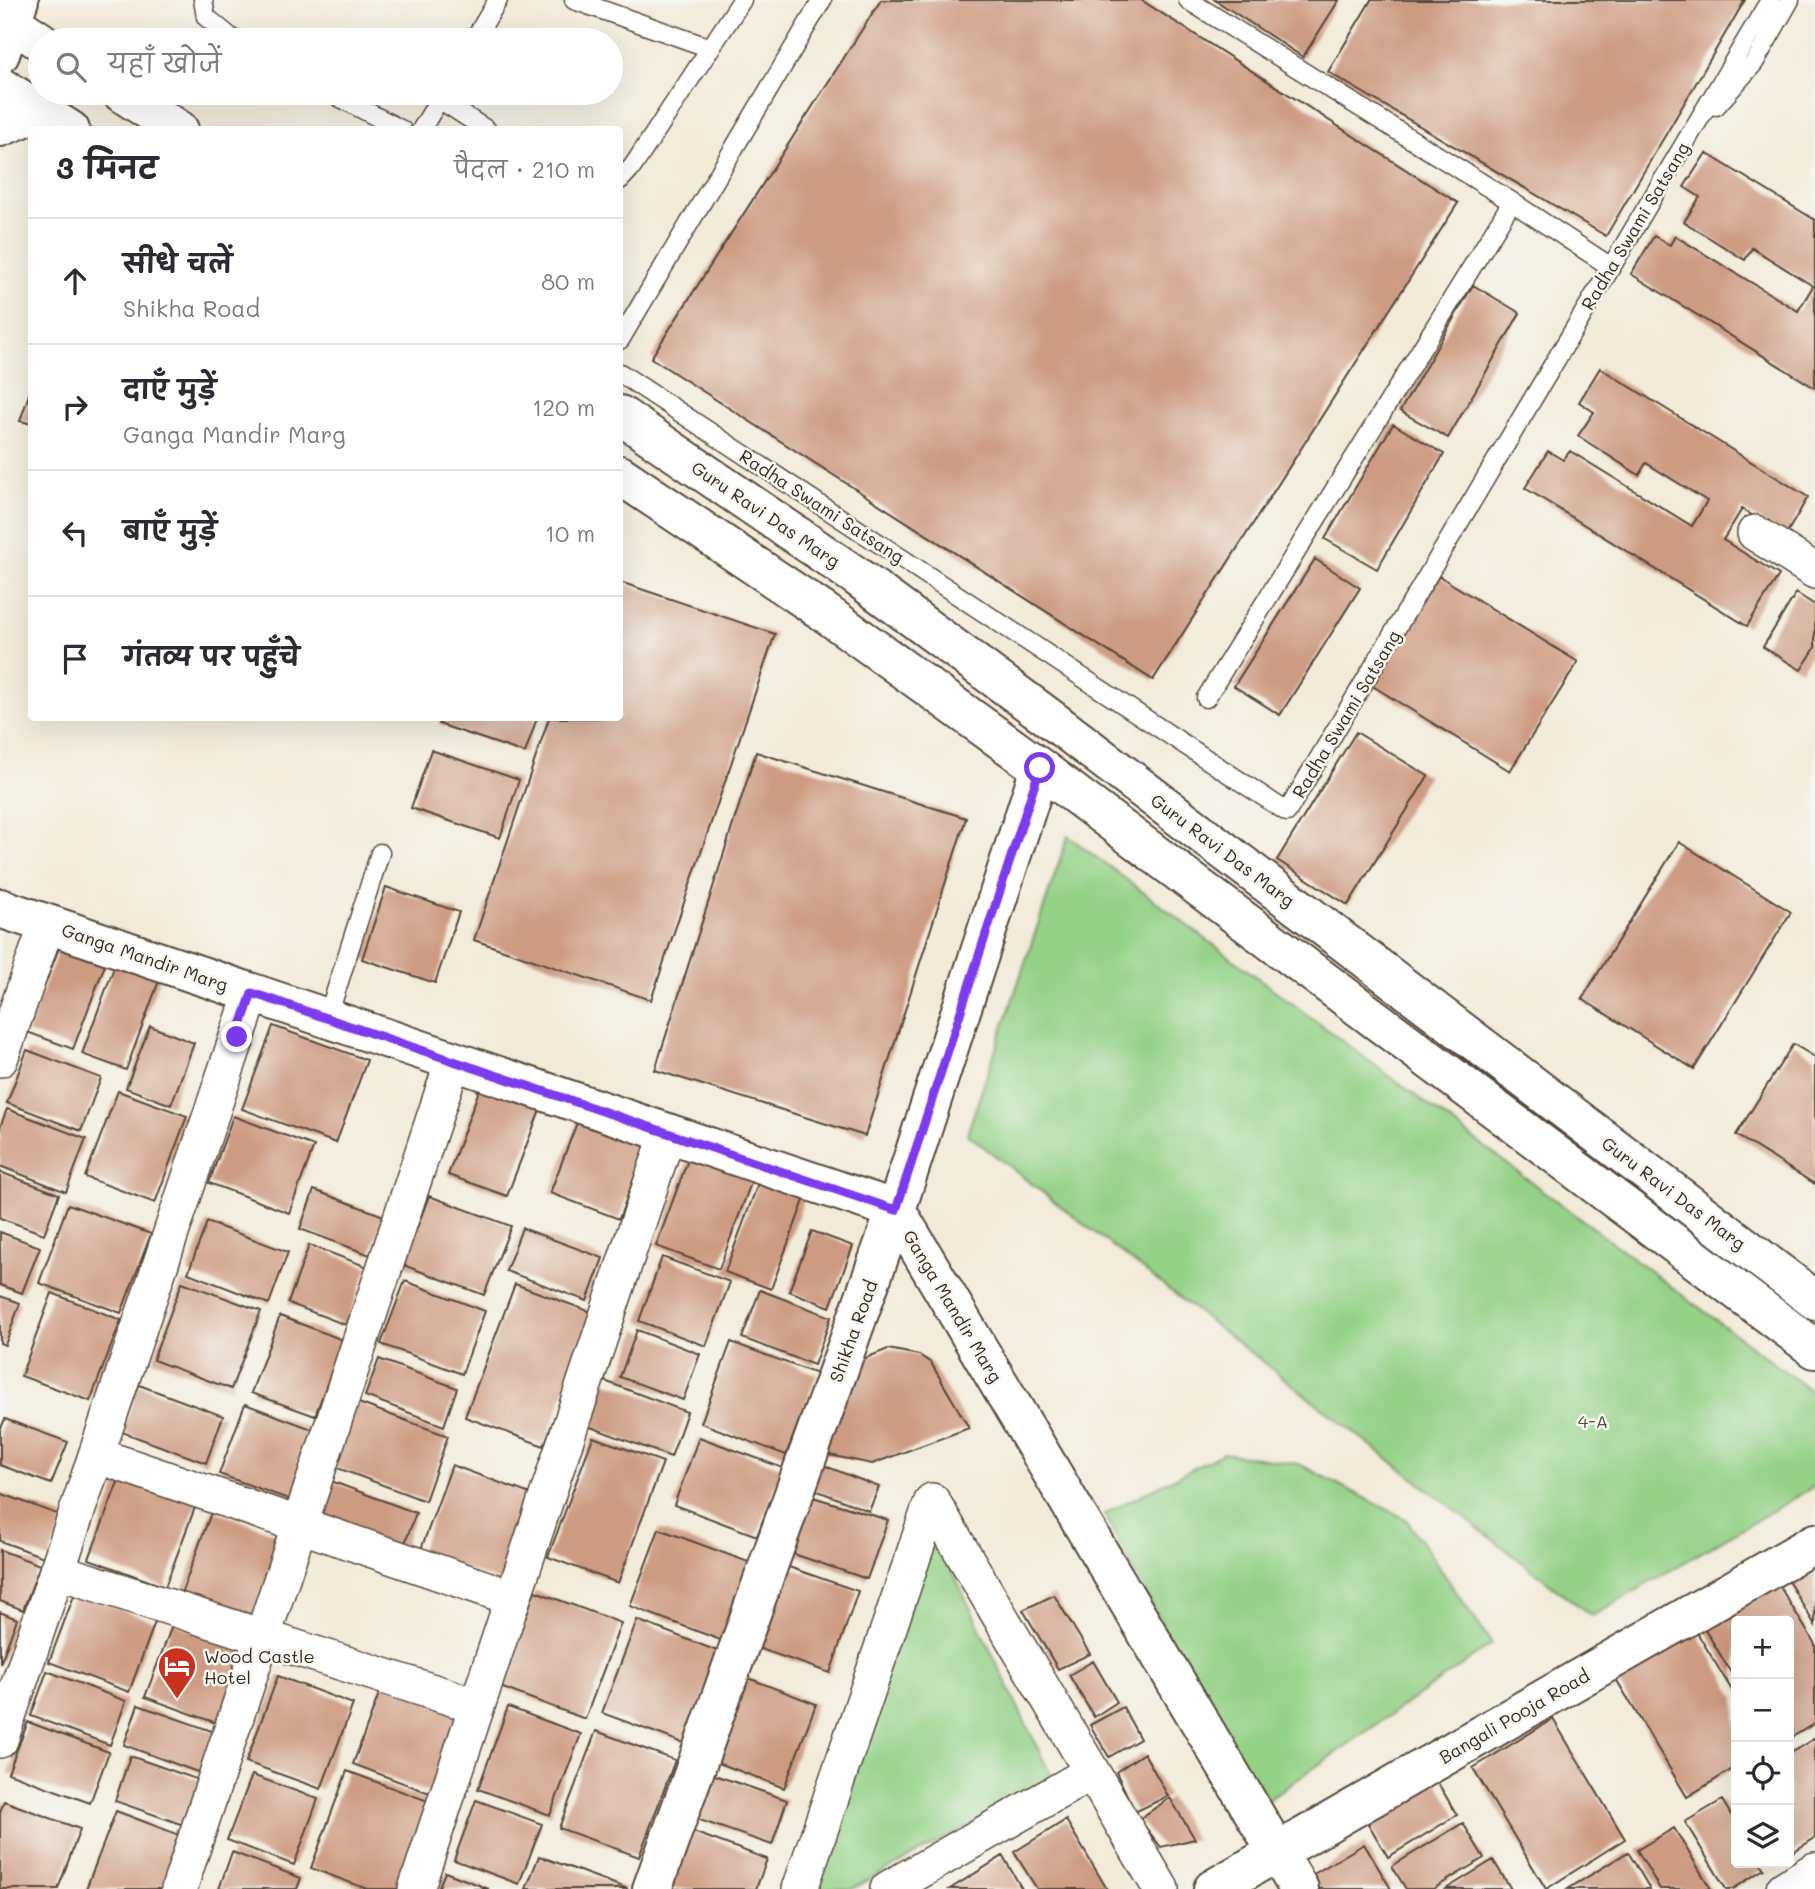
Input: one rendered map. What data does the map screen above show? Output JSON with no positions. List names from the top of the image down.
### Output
{
  "streets": {
    "street": [
      "Guru Ravi Das Marg",
      "Ganga Mandir Marg",
      "Shikha Road",
      "Bangali Pooja Road"
    ],
    "lane": ["Radha Swami Satsang"]
  },
  "crossings": [
    ["Ganga Mandir Marg", "Shikha Road"],
    ["Ganga Mandir Marg", "Bangali Pooja Road"]
  ],
  "parks": ["4-A"],
  "places": {
    "hotel": ["Wood Castle Hotel"]
  },
  "page": {
    "search": "यहाँ खोजें",
    "heading": ["3 मिनट", "पैदल · 210 m"],
    "list": [
      ["सीधे चलें", "Shikha Road", "80 m"],
      ["दाएँ मुड़ें", "Ganga Mandir Marg", "120 m"],
      ["बाएँ मुड़ें", "10 m"],
      "गंतव्य पर पहुँचे"
    ],
    "map_buttons": ["+", "−"]
  }
}
